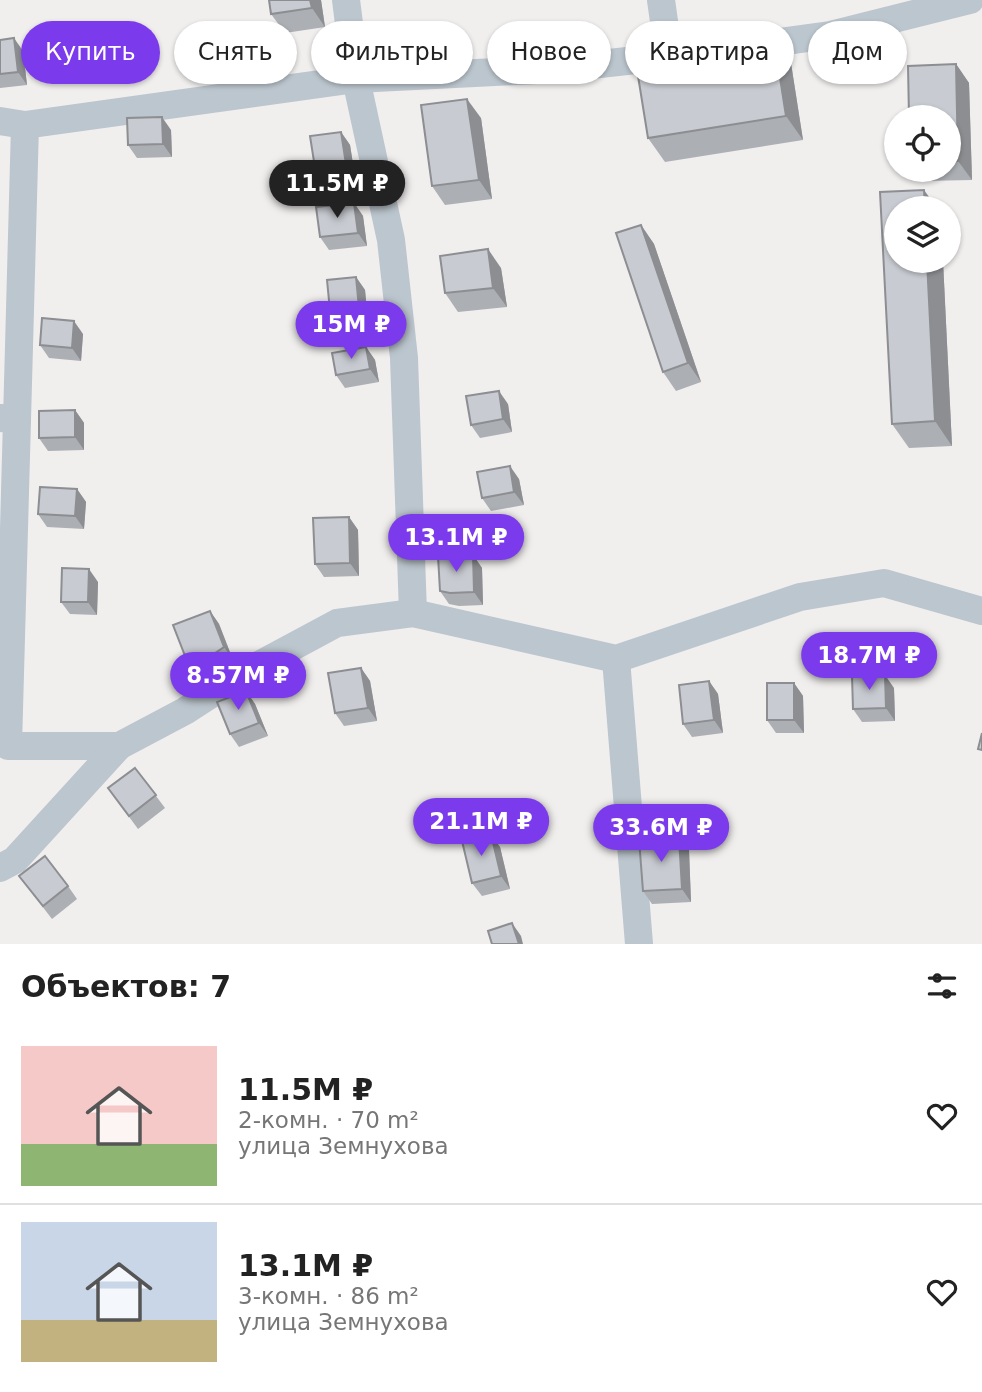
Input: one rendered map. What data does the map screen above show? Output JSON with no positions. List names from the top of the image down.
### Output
{
  "page": {
    "chip": [
      "Купить",
      "Снять",
      "Фильтры",
      "Новое",
      "Квартира",
      "Дом"
    ],
    "price": [
      "11.5M ₽",
      "15M ₽",
      "13.1M ₽",
      "18.7M ₽",
      "8.57M ₽",
      "21.1M ₽",
      "33.6M ₽"
    ],
    "heading": "Объектов: 7",
    "list": [
      {
        "name": "11.5M ₽",
        "note": "2-комн. · 70 m² · улица Земнухова"
      },
      {
        "name": "13.1M ₽",
        "note": "3-комн. · 86 m² · улица Земнухова"
      }
    ]
  }
}
